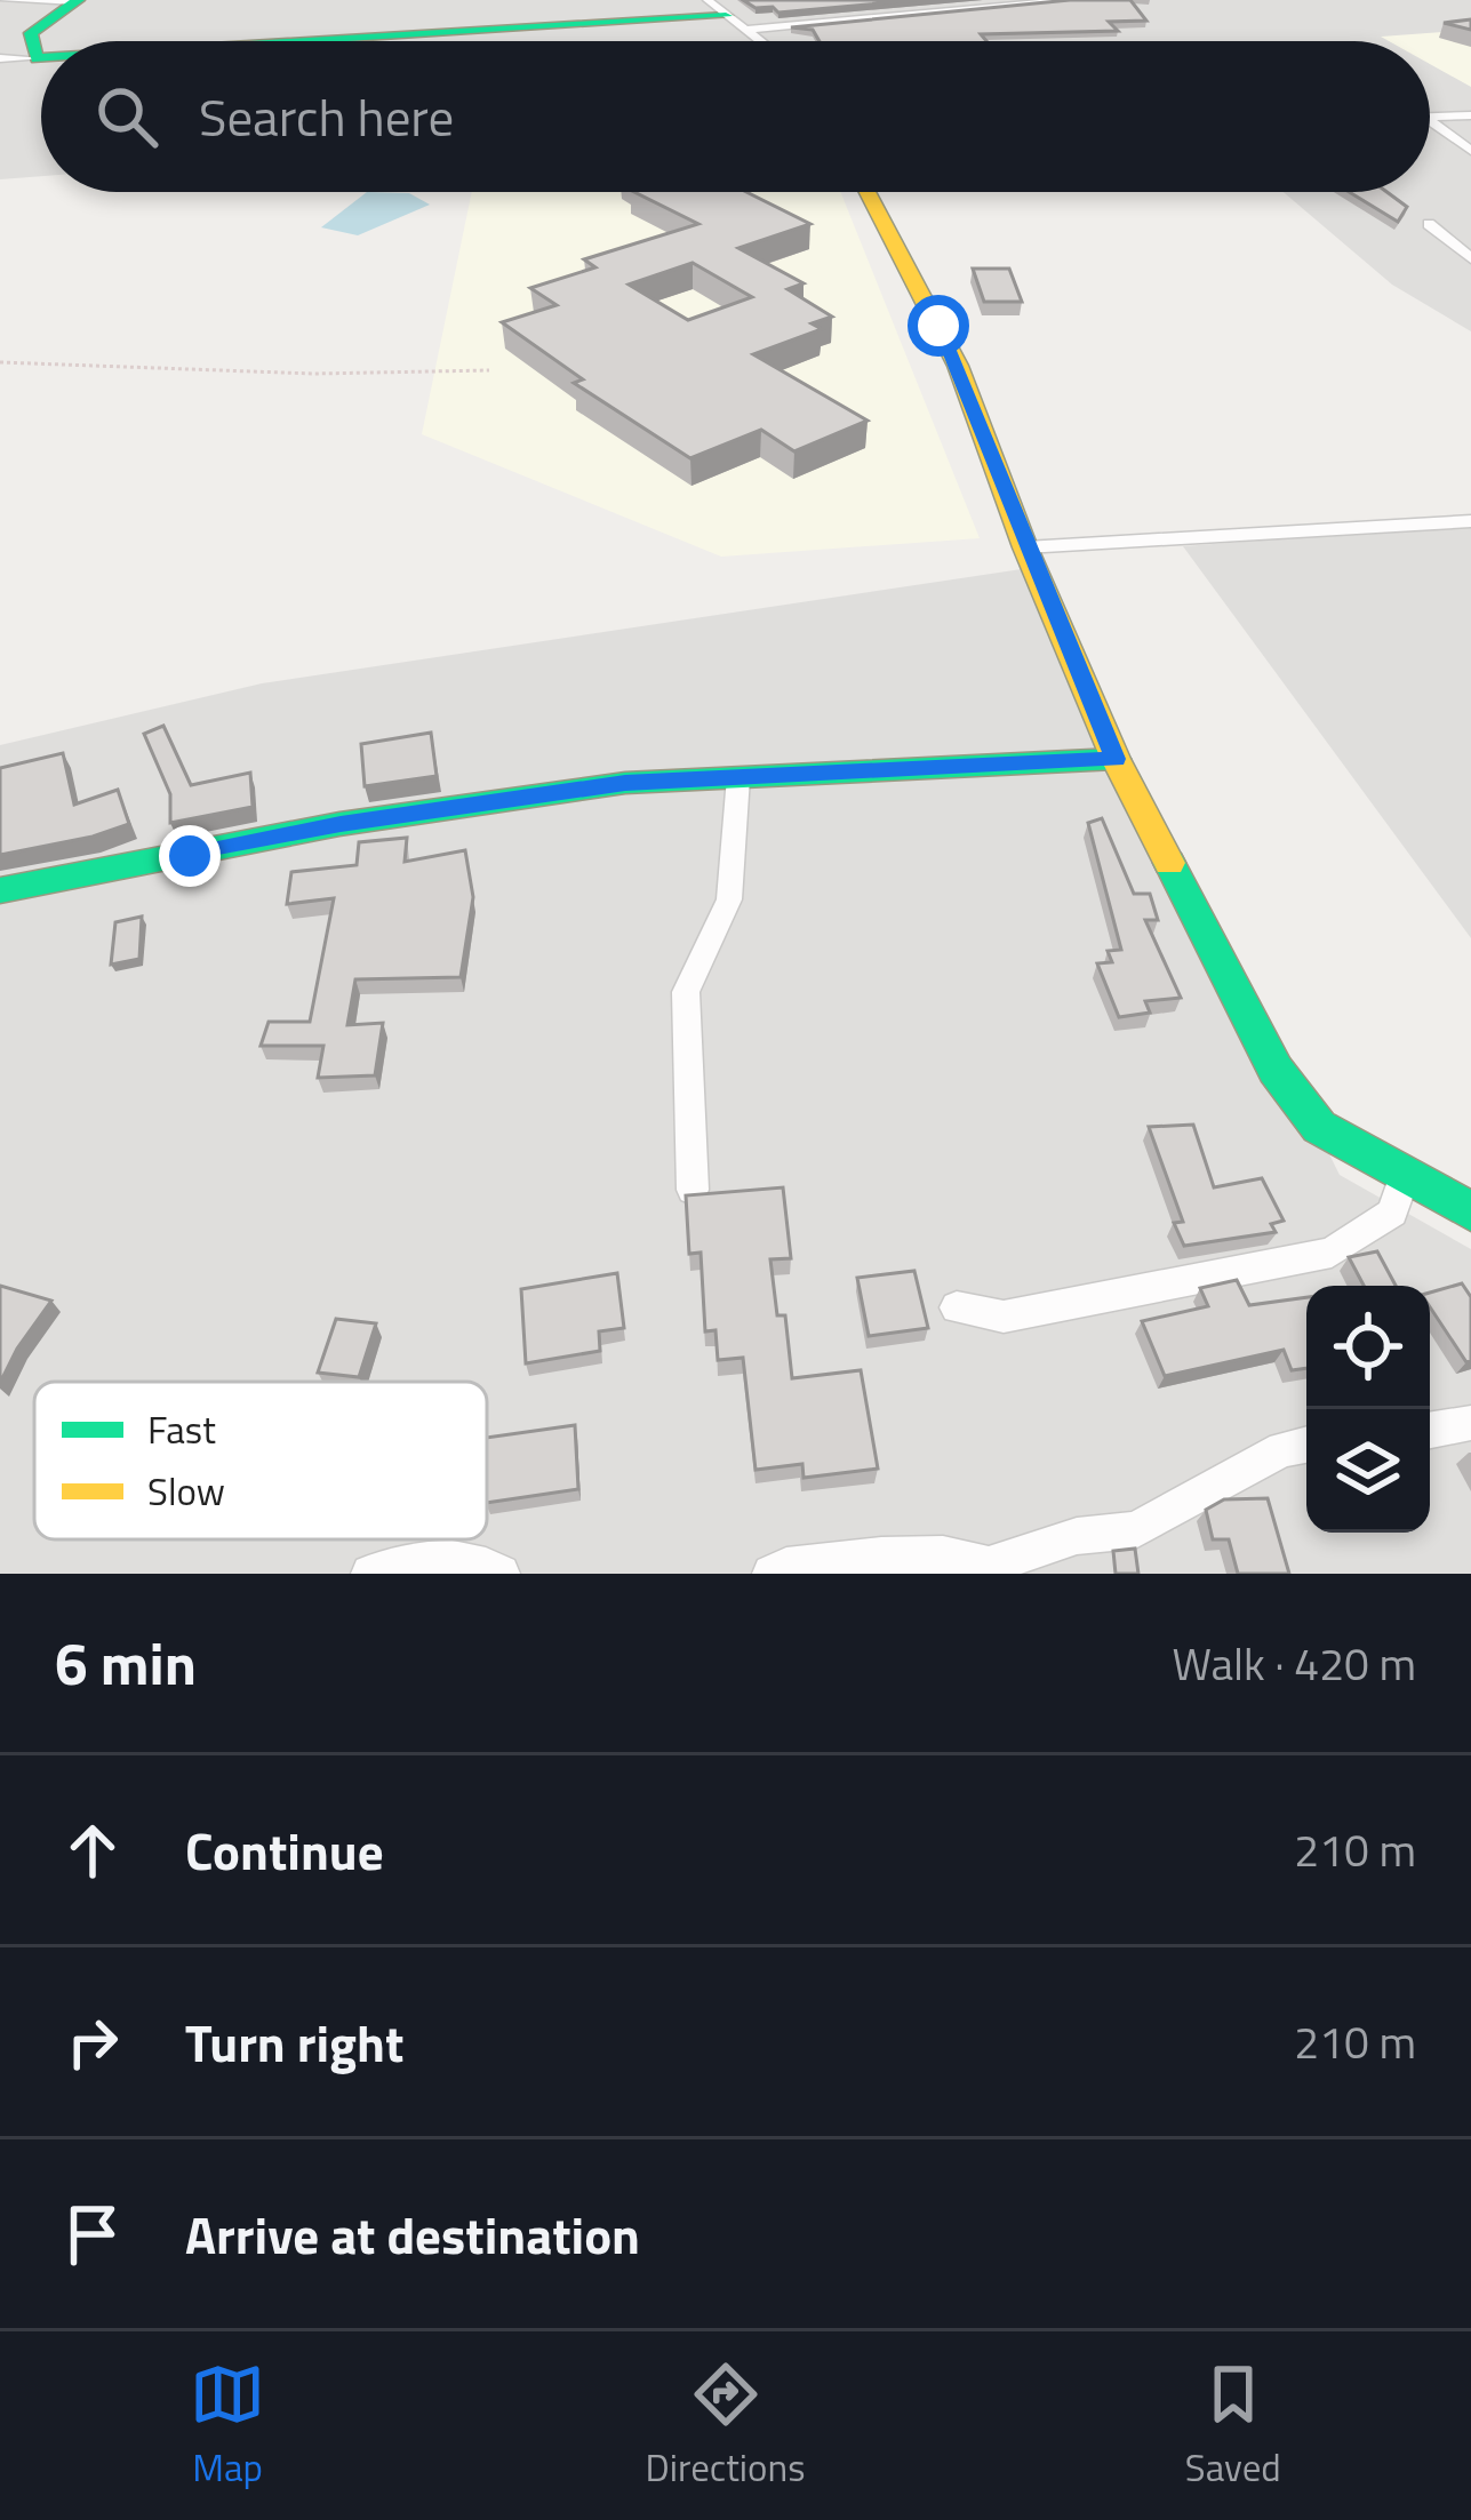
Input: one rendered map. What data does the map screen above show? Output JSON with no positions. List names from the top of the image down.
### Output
{
  "legend": ["Fast", "Slow"],
  "page": {
    "search": "Search here",
    "heading": ["6 min", "Walk · 420 m"],
    "list": [
      ["Continue", "210 m"],
      ["Turn right", "210 m"],
      "Arrive at destination"
    ],
    "nav": ["Map", "Directions", "Saved"]
  }
}
